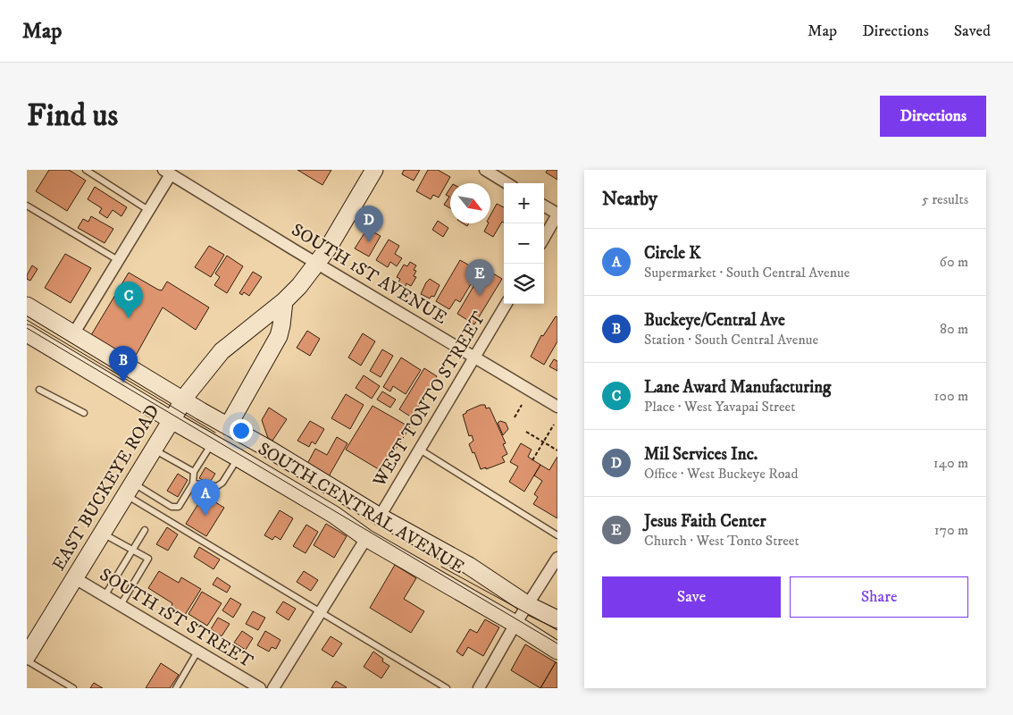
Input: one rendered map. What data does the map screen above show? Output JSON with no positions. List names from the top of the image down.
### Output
{
  "streets": {
    "main road": ["EAST BUCKEYE ROAD", "SOUTH CENTRAL AVENUE"],
    "street": ["SOUTH 1ST AVENUE", "WEST TONTO STREET", "SOUTH 1ST STREET"]
  },
  "crossings": [
    ["SOUTH 1ST AVENUE", "WEST TONTO STREET"],
    ["SOUTH 1ST AVENUE", "EAST BUCKEYE ROAD"],
    ["WEST TONTO STREET", "SOUTH CENTRAL AVENUE"],
    ["EAST BUCKEYE ROAD", "SOUTH CENTRAL AVENUE"],
    ["EAST BUCKEYE ROAD", "SOUTH 1ST STREET"]
  ],
  "north": "bottom right",
  "page": {
    "header": "Map",
    "nav": ["Map", "Directions", "Saved"],
    "buttons": [
      "Directions",
      ["Save", "Share"]
    ],
    "title": "Find us",
    "heading": ["Nearby", "5 results"],
    "map_buttons": ["+", "−"],
    "pins": [
      "D",
      "E",
      "C",
      "B",
      "A"
    ],
    "list": [
      {
        "mark": "A",
        "name": "Circle K",
        "note": "Supermarket · South Central Avenue",
        "value": "60 m"
      },
      {
        "mark": "B",
        "name": "Buckeye/Central Ave",
        "note": "Station · South Central Avenue",
        "value": "80 m"
      },
      {
        "mark": "C",
        "name": "Lane Award Manufacturing",
        "note": "Place · West Yavapai Street",
        "value": "100 m"
      },
      {
        "mark": "D",
        "name": "Mil Services Inc.",
        "note": "Office · West Buckeye Road",
        "value": "140 m"
      },
      {
        "mark": "E",
        "name": "Jesus Faith Center",
        "note": "Church · West Tonto Street",
        "value": "170 m"
      }
    ]
  }
}
